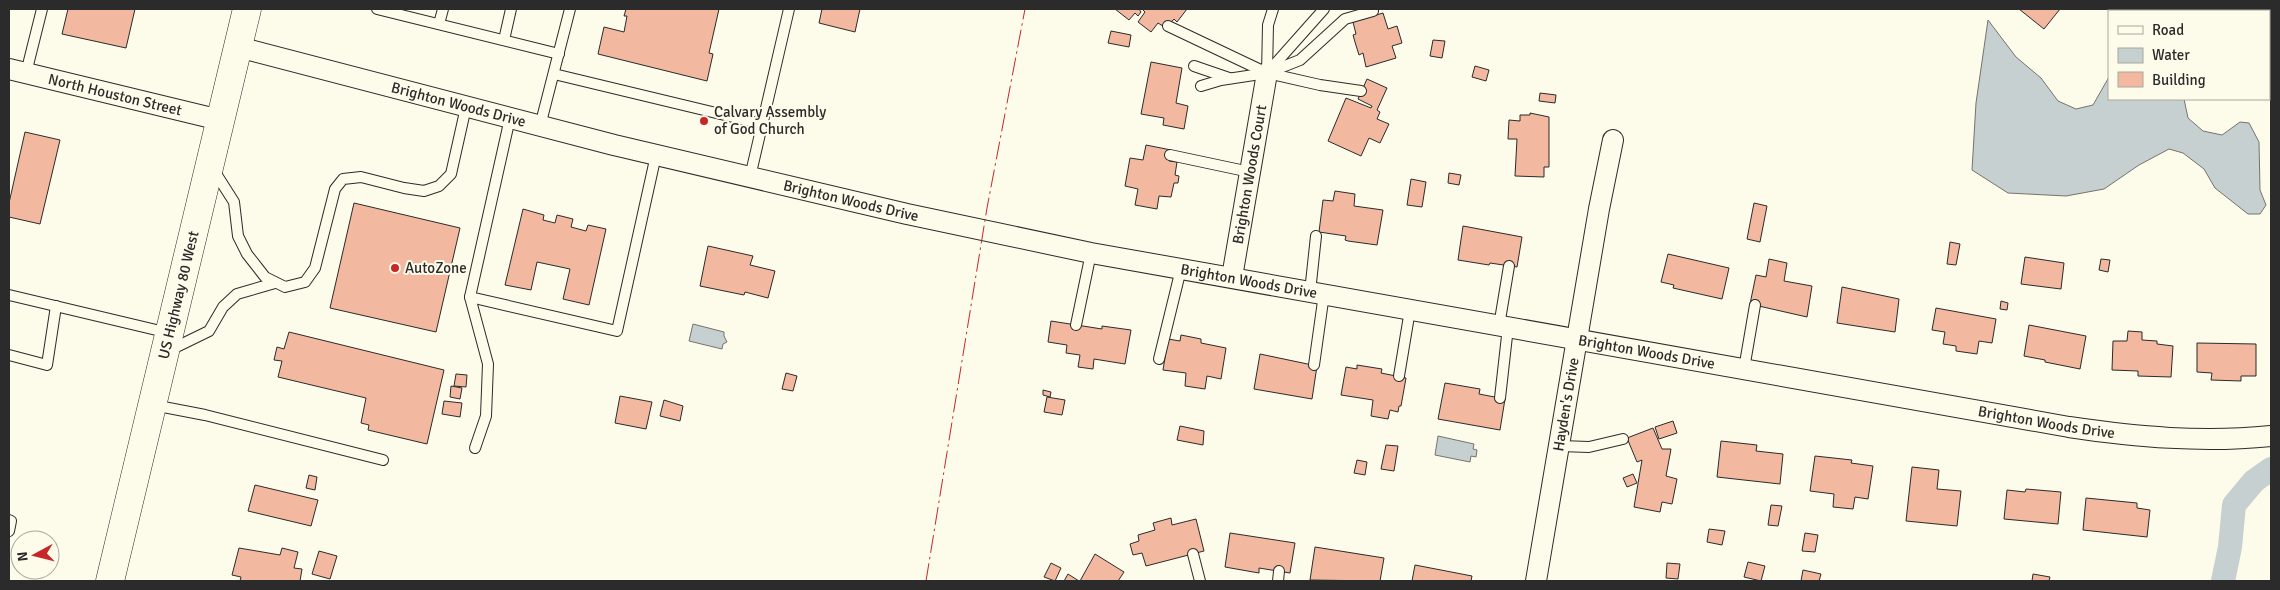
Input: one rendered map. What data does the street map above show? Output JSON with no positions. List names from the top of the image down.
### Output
{
  "streets": {
    "main road": ["US Highway 80 West"],
    "street": [
      "North Houston Street",
      "Brighton Woods Drive",
      "Brighton Woods Court",
      "Hayden's Drive"
    ]
  },
  "crossings": [
    ["North Houston Street", "US Highway 80 West"],
    ["Brighton Woods Drive", "Brighton Woods Court"],
    ["Brighton Woods Drive", "US Highway 80 West"],
    ["Brighton Woods Drive", "Hayden's Drive"]
  ],
  "places": ["Calvary Assembly of God Church", "AutoZone"],
  "legend": ["Road", "Water", "Building"],
  "north": "left"
}
